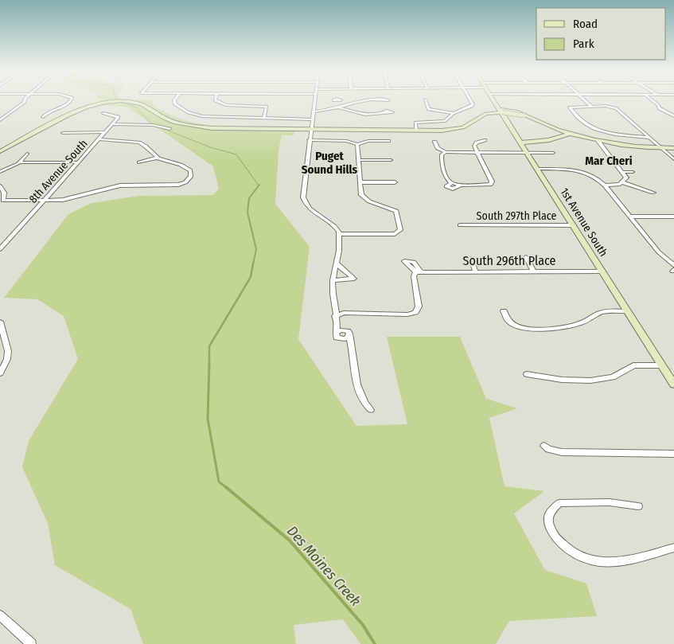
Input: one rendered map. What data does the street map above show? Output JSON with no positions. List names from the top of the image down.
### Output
{
  "streets": {
    "main road": ["1st Avenue South"],
    "street": ["8th Avenue South", "South 297th Place", "South 296th Place"]
  },
  "crossings": [
    ["South 297th Place", "1st Avenue South"],
    ["1st Avenue South", "South 296th Place"]
  ],
  "districts": ["Puget Sound Hills", "Mar Cheri"],
  "water": ["Des Moines Creek"],
  "legend": ["Road", "Park"]
}
